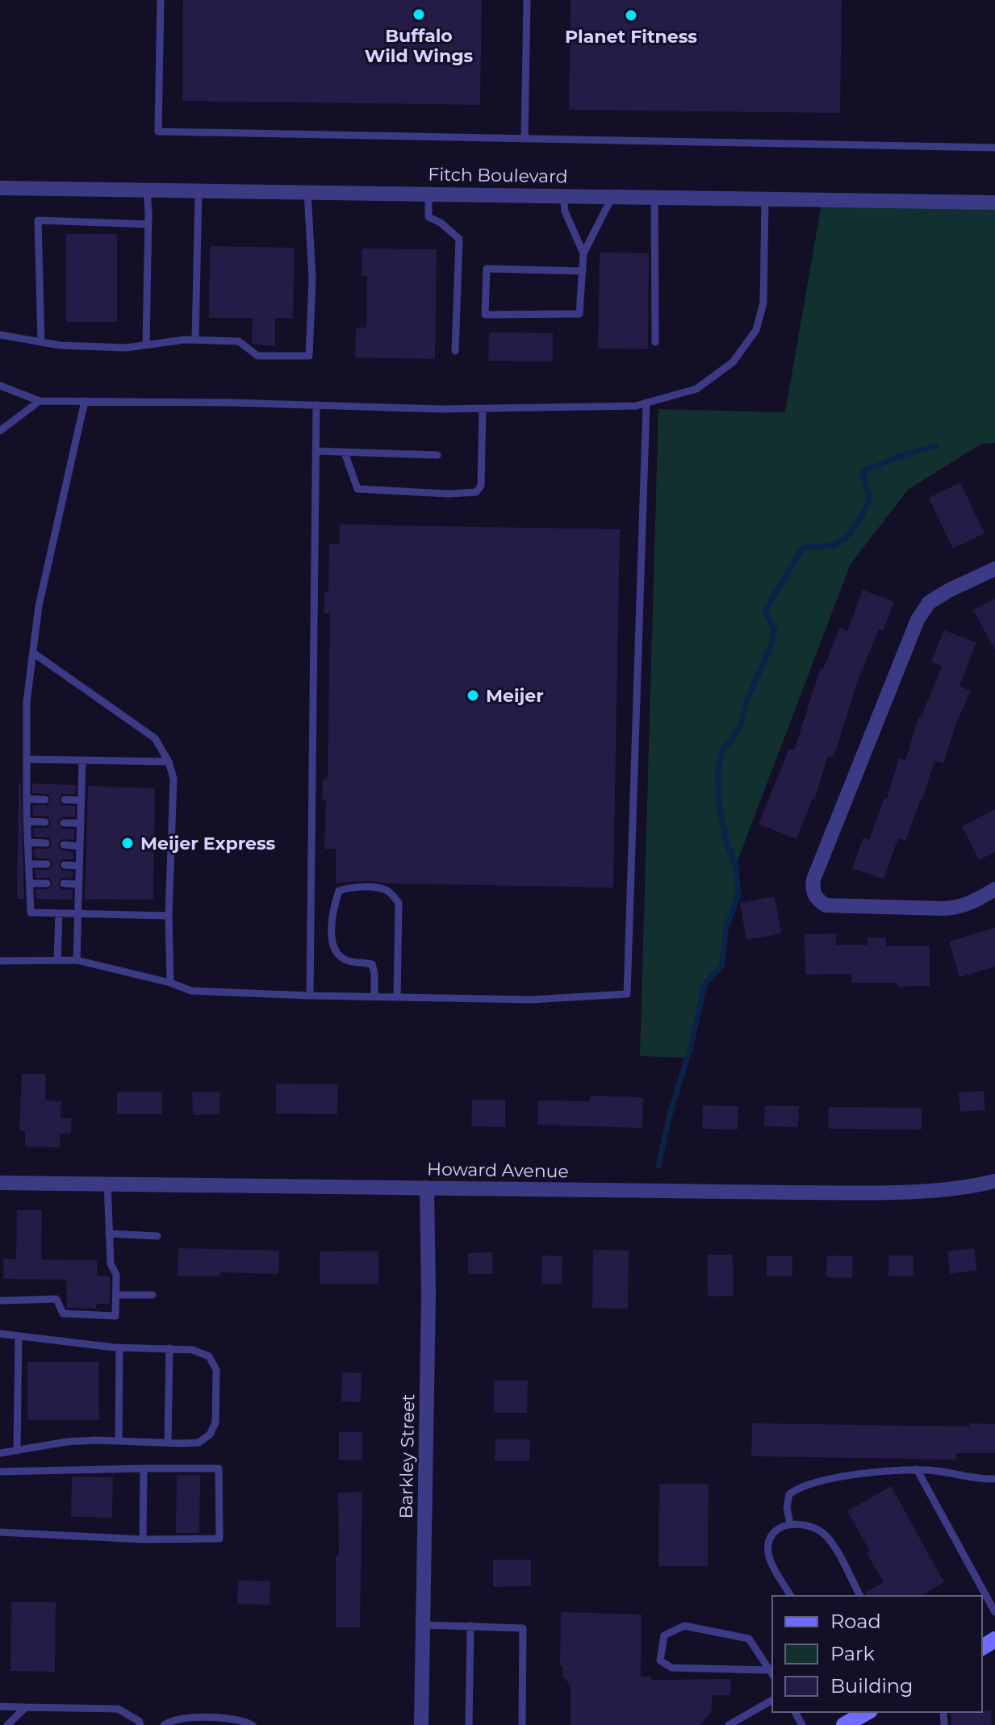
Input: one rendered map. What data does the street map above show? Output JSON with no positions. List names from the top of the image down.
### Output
{
  "streets": {
    "street": ["Fitch Boulevard", "Howard Avenue", "Barkley Street"]
  },
  "crossings": [
    ["Howard Avenue", "Barkley Street"]
  ],
  "places": [
    "Buffalo Wild Wings",
    "Planet Fitness",
    "Meijer",
    "Meijer Express"
  ],
  "legend": ["Road", "Park", "Building"]
}
